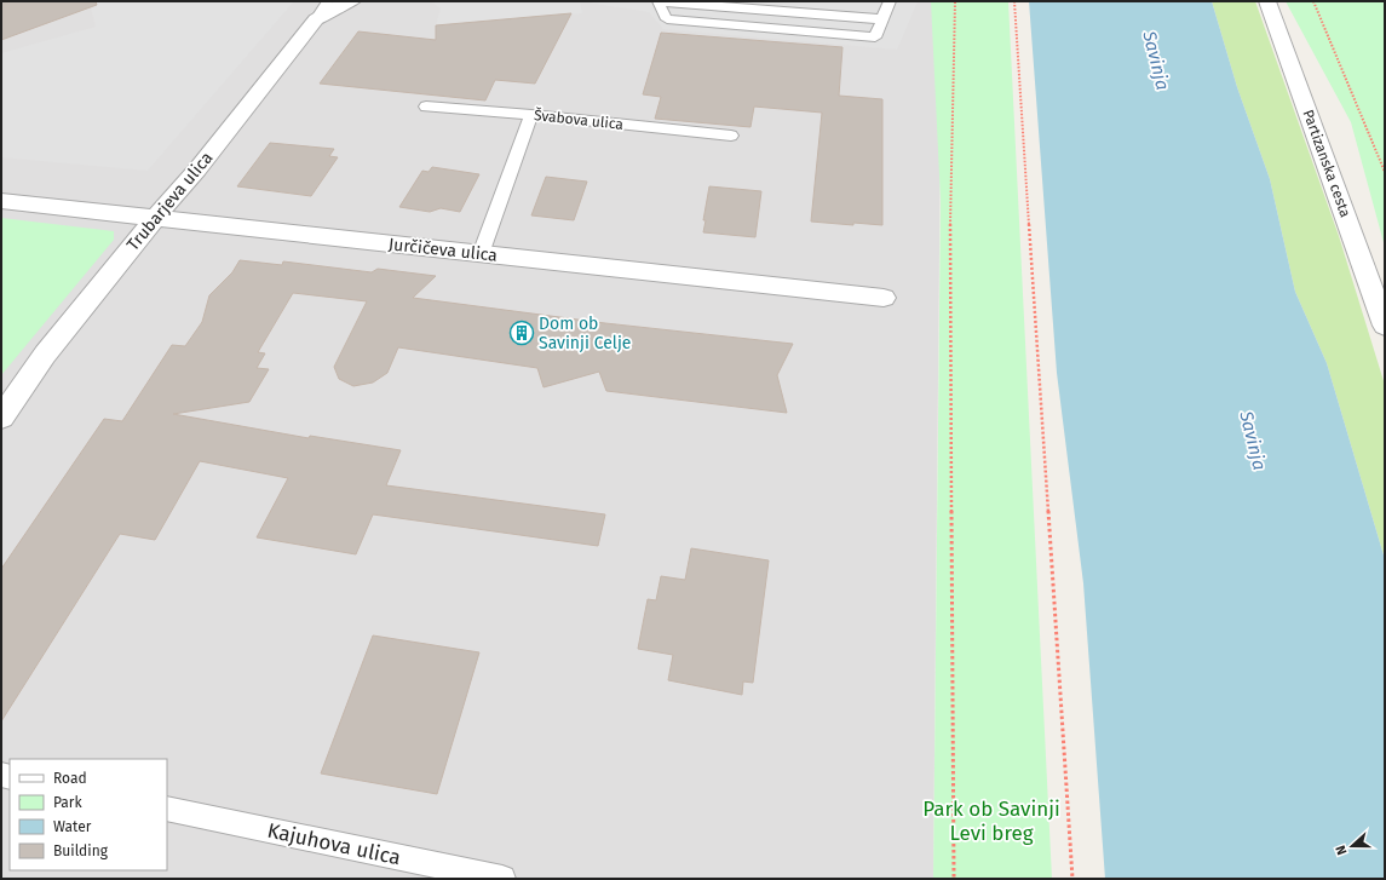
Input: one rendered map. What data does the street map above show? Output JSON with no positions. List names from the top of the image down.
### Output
{
  "streets": {
    "street": ["Partizanska cesta", "Trubarjeva ulica", "Jurčičeva ulica"],
    "lane": ["Švabova ulica", "Kajuhova ulica"]
  },
  "crossings": [
    ["Trubarjeva ulica", "Jurčičeva ulica"]
  ],
  "water": ["Savinja"],
  "parks": ["Park ob Savinji Levi breg"],
  "places": {
    "building": ["Dom ob Savinji Celje"]
  },
  "legend": [
    "Road",
    "Park",
    "Water",
    "Building"
  ],
  "north": "left"
}
